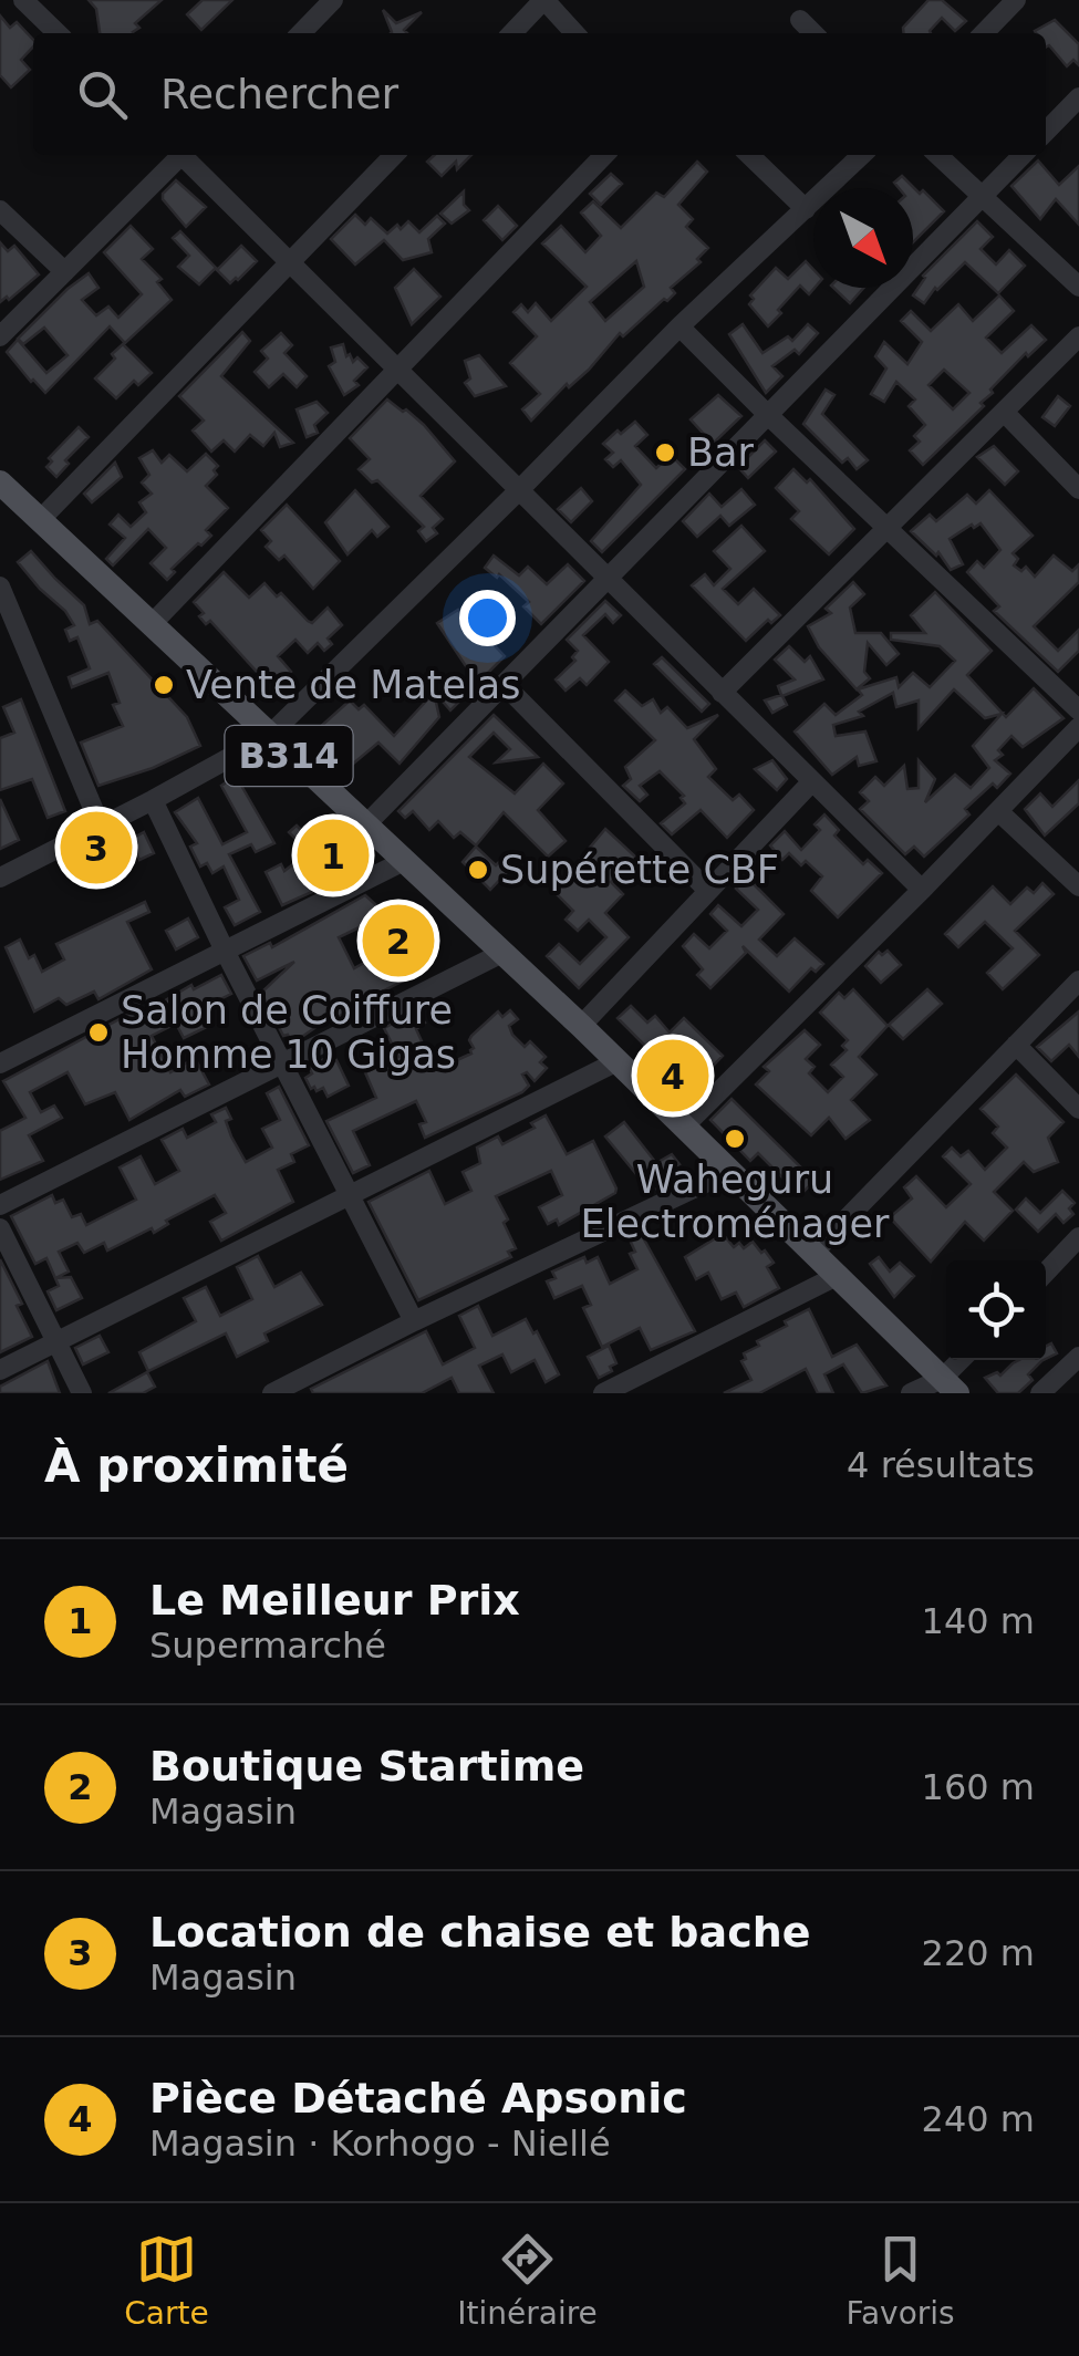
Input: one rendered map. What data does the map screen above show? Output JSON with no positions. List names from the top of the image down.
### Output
{
  "streets": {
    "main road": ["B314"]
  },
  "places": [
    "Bar",
    "Vente de Matelas",
    "Supérette CBF",
    "Salon de Coiffure Homme 10 Gigas",
    "Waheguru Electroménager"
  ],
  "north": "bottom right",
  "page": {
    "search": "Rechercher",
    "pins": [
      "3",
      "1",
      "2",
      "4"
    ],
    "heading": ["À proximité", "4 résultats"],
    "list": [
      {
        "mark": "1",
        "name": "Le Meilleur Prix",
        "note": "Supermarché",
        "value": "140 m"
      },
      {
        "mark": "2",
        "name": "Boutique Startime",
        "note": "Magasin",
        "value": "160 m"
      },
      {
        "mark": "3",
        "name": "Location de chaise et bache",
        "note": "Magasin",
        "value": "220 m"
      },
      {
        "mark": "4",
        "name": "Pièce Détaché Apsonic",
        "note": "Magasin · Korhogo - Niellé",
        "value": "240 m"
      }
    ],
    "nav": ["Carte", "Itinéraire", "Favoris"]
  }
}
